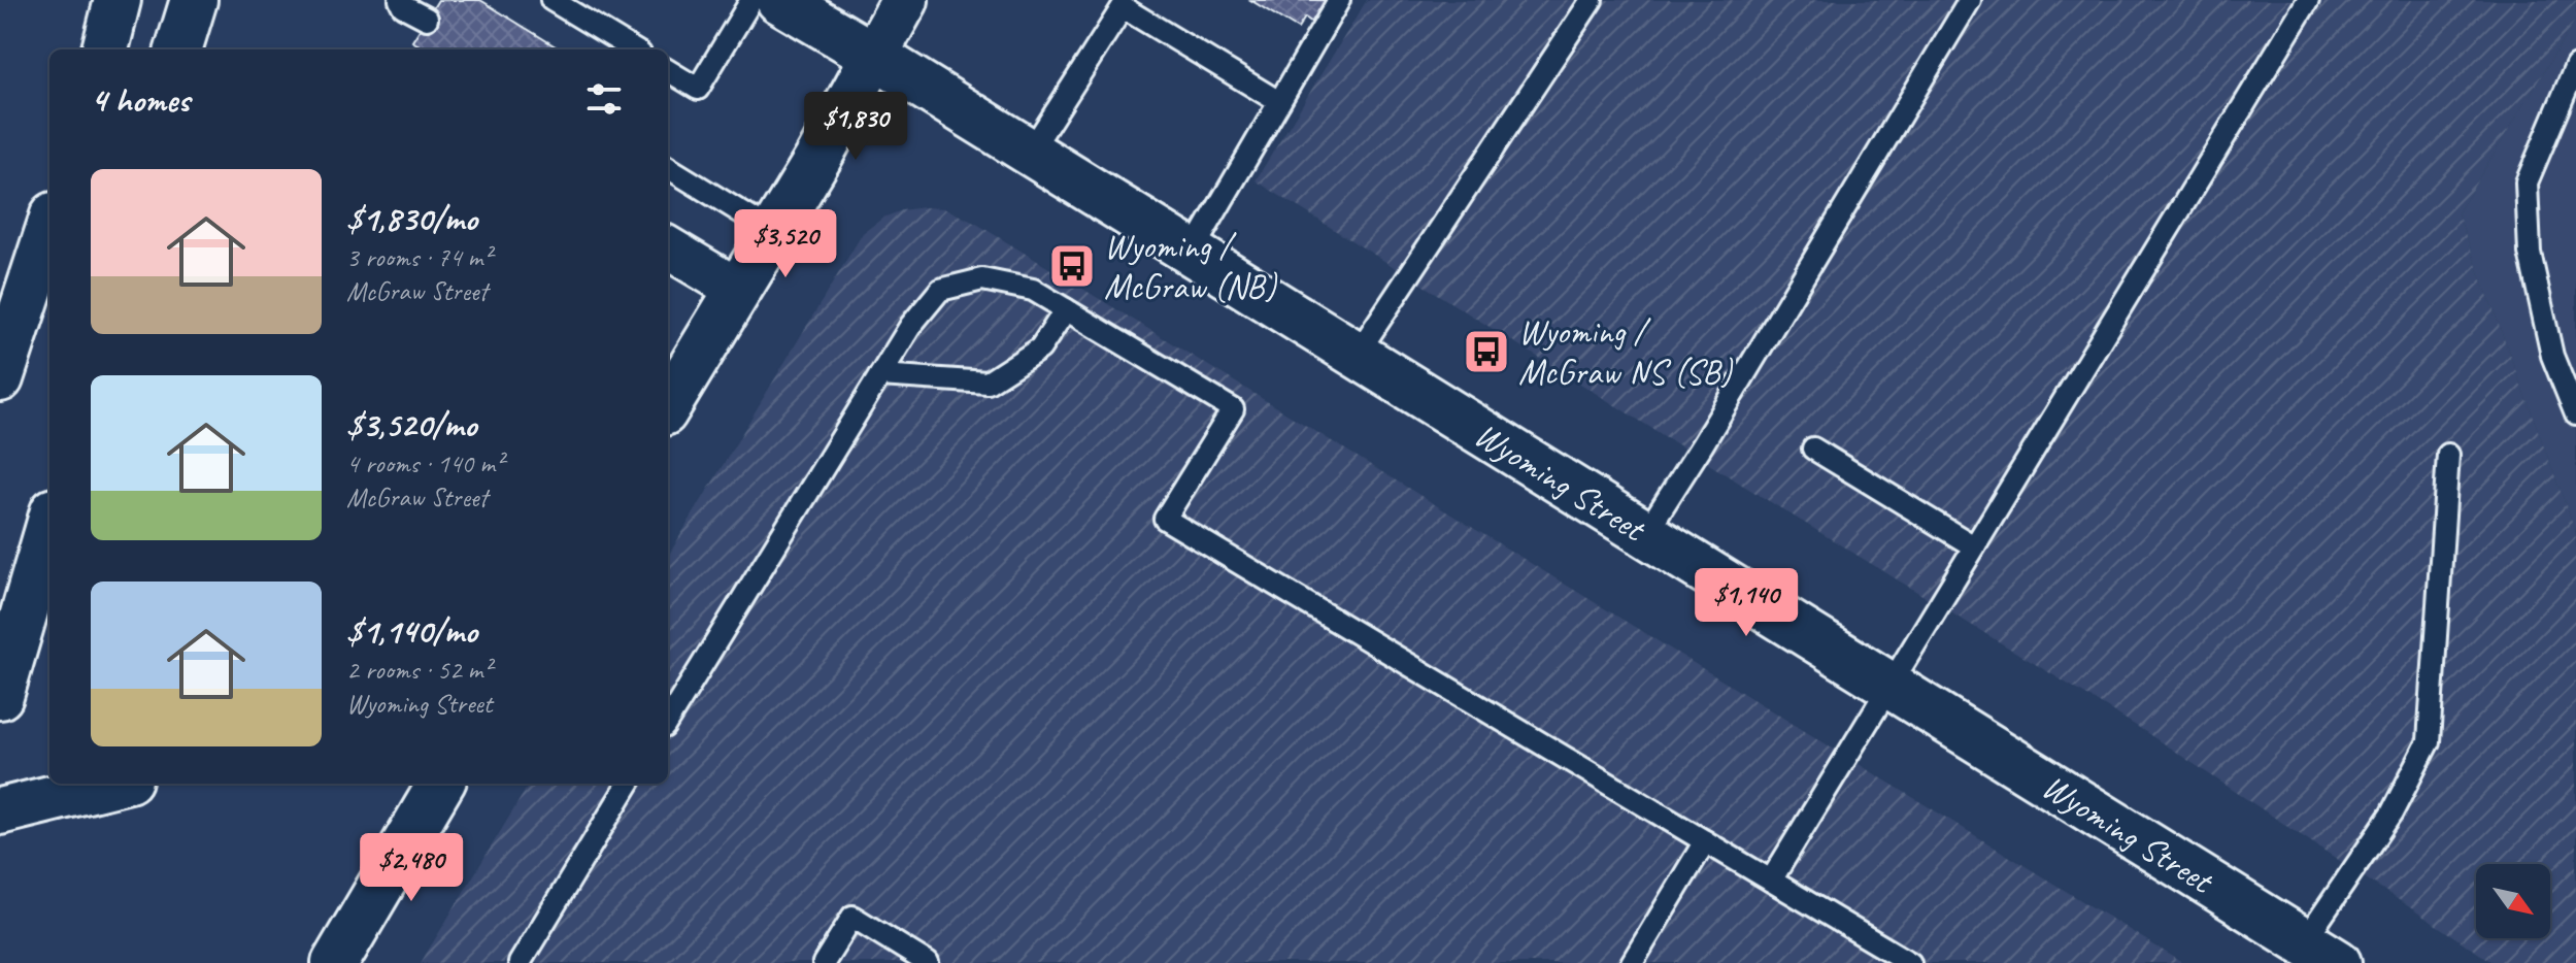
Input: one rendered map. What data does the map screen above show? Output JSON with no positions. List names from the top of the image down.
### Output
{
  "streets": {
    "main road": ["Wyoming Street"]
  },
  "places": {
    "bus stop": ["Wyoming / McGraw (NB)", "Wyoming / McGraw NS (SB)"]
  },
  "north": "bottom right",
  "page": {
    "heading": "4 homes",
    "price": [
      "$1,830",
      "$3,520",
      "$1,140",
      "$2,480"
    ],
    "list": [
      {
        "name": "$1,830/mo",
        "note": "3 rooms · 74 m² · McGraw Street"
      },
      {
        "name": "$3,520/mo",
        "note": "4 rooms · 140 m² · McGraw Street"
      },
      {
        "name": "$1,140/mo",
        "note": "2 rooms · 52 m² · Wyoming Street"
      }
    ]
  }
}
